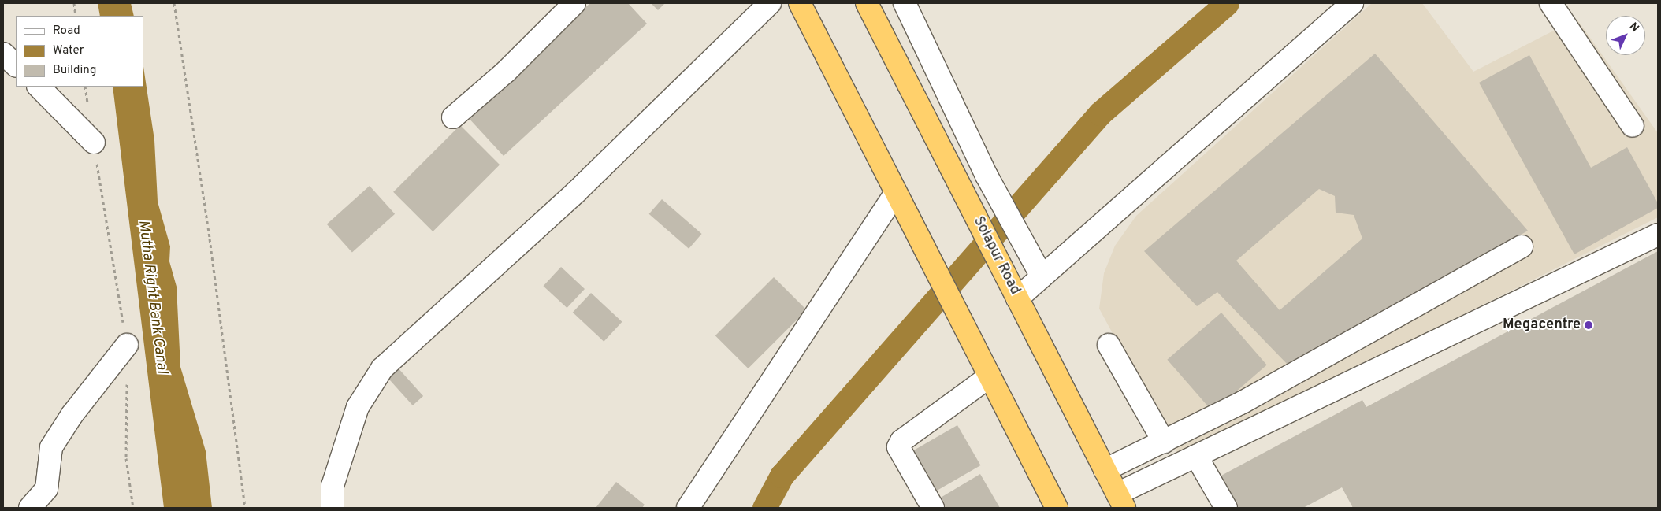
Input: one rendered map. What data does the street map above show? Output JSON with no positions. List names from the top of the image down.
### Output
{
  "streets": {
    "highway": ["Solapur Road"]
  },
  "water": ["Mutha Right Bank Canal"],
  "places": ["Megacentre"],
  "legend": ["Road", "Water", "Building"],
  "north": "top right"
}
